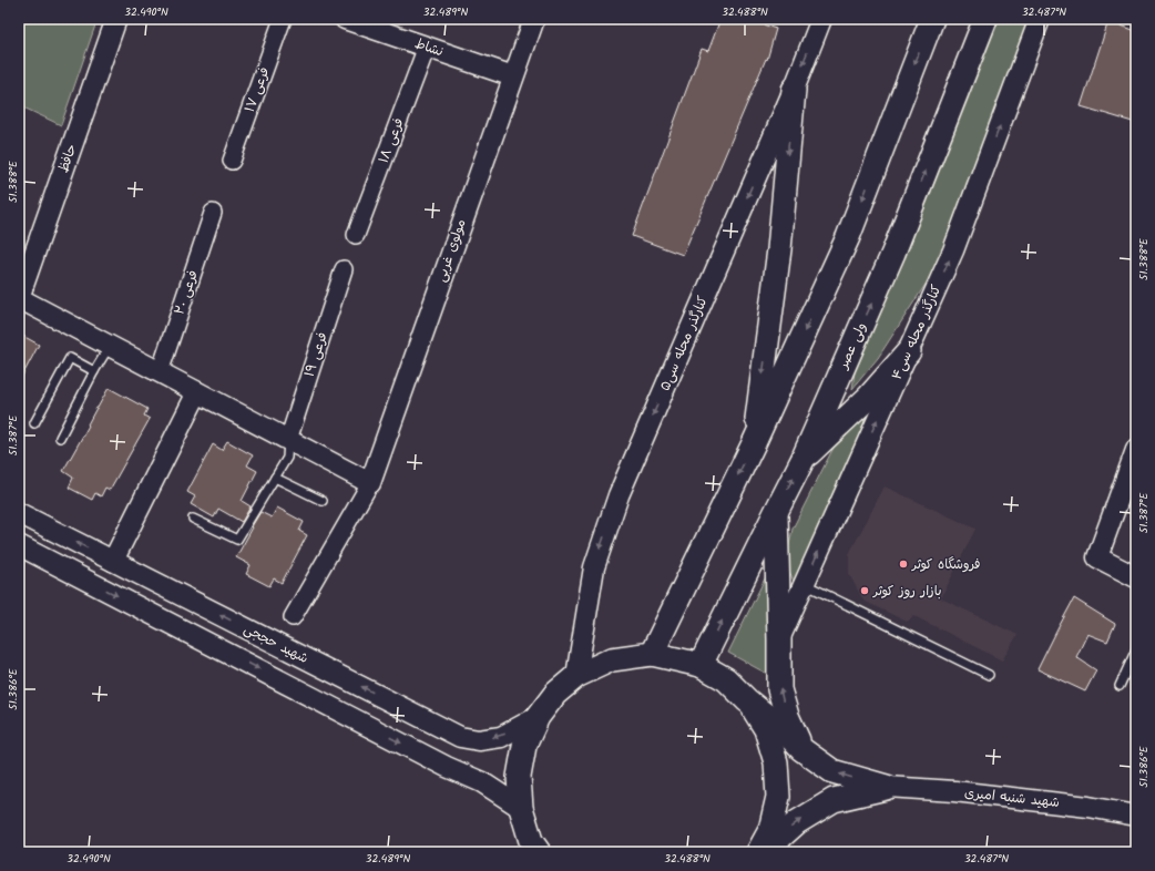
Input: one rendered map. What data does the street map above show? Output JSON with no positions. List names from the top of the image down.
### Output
{
  "streets": {
    "main road": ["ولی عصر"],
    "street": [
      "نشاط",
      "فرعی ۱۷",
      "فرعی ۱۸",
      "حافظ",
      "مولوی غربی",
      "فرعی ۲۰",
      "کنارگذر محله سی۴",
      "کنارگذر محله سی۵",
      "فرعی ۱۹",
      "شهید حججی",
      "شهید شنبه امیری"
    ]
  },
  "crossings": [
    ["نشاط", "فرعی ۱۸"],
    ["نشاط", "مولوی غربی"]
  ],
  "one_way": ["کنارگذر محله سی۴", "کنارگذر محله سی۵"],
  "places": ["فروشگاه کوثر", "بازار روز کوثر"],
  "coordinates": [
    "32.490°N",
    "32.489°N",
    "32.488°N",
    "32.487°N",
    "51.388°E",
    "51.387°E",
    "51.386°E"
  ]
}
